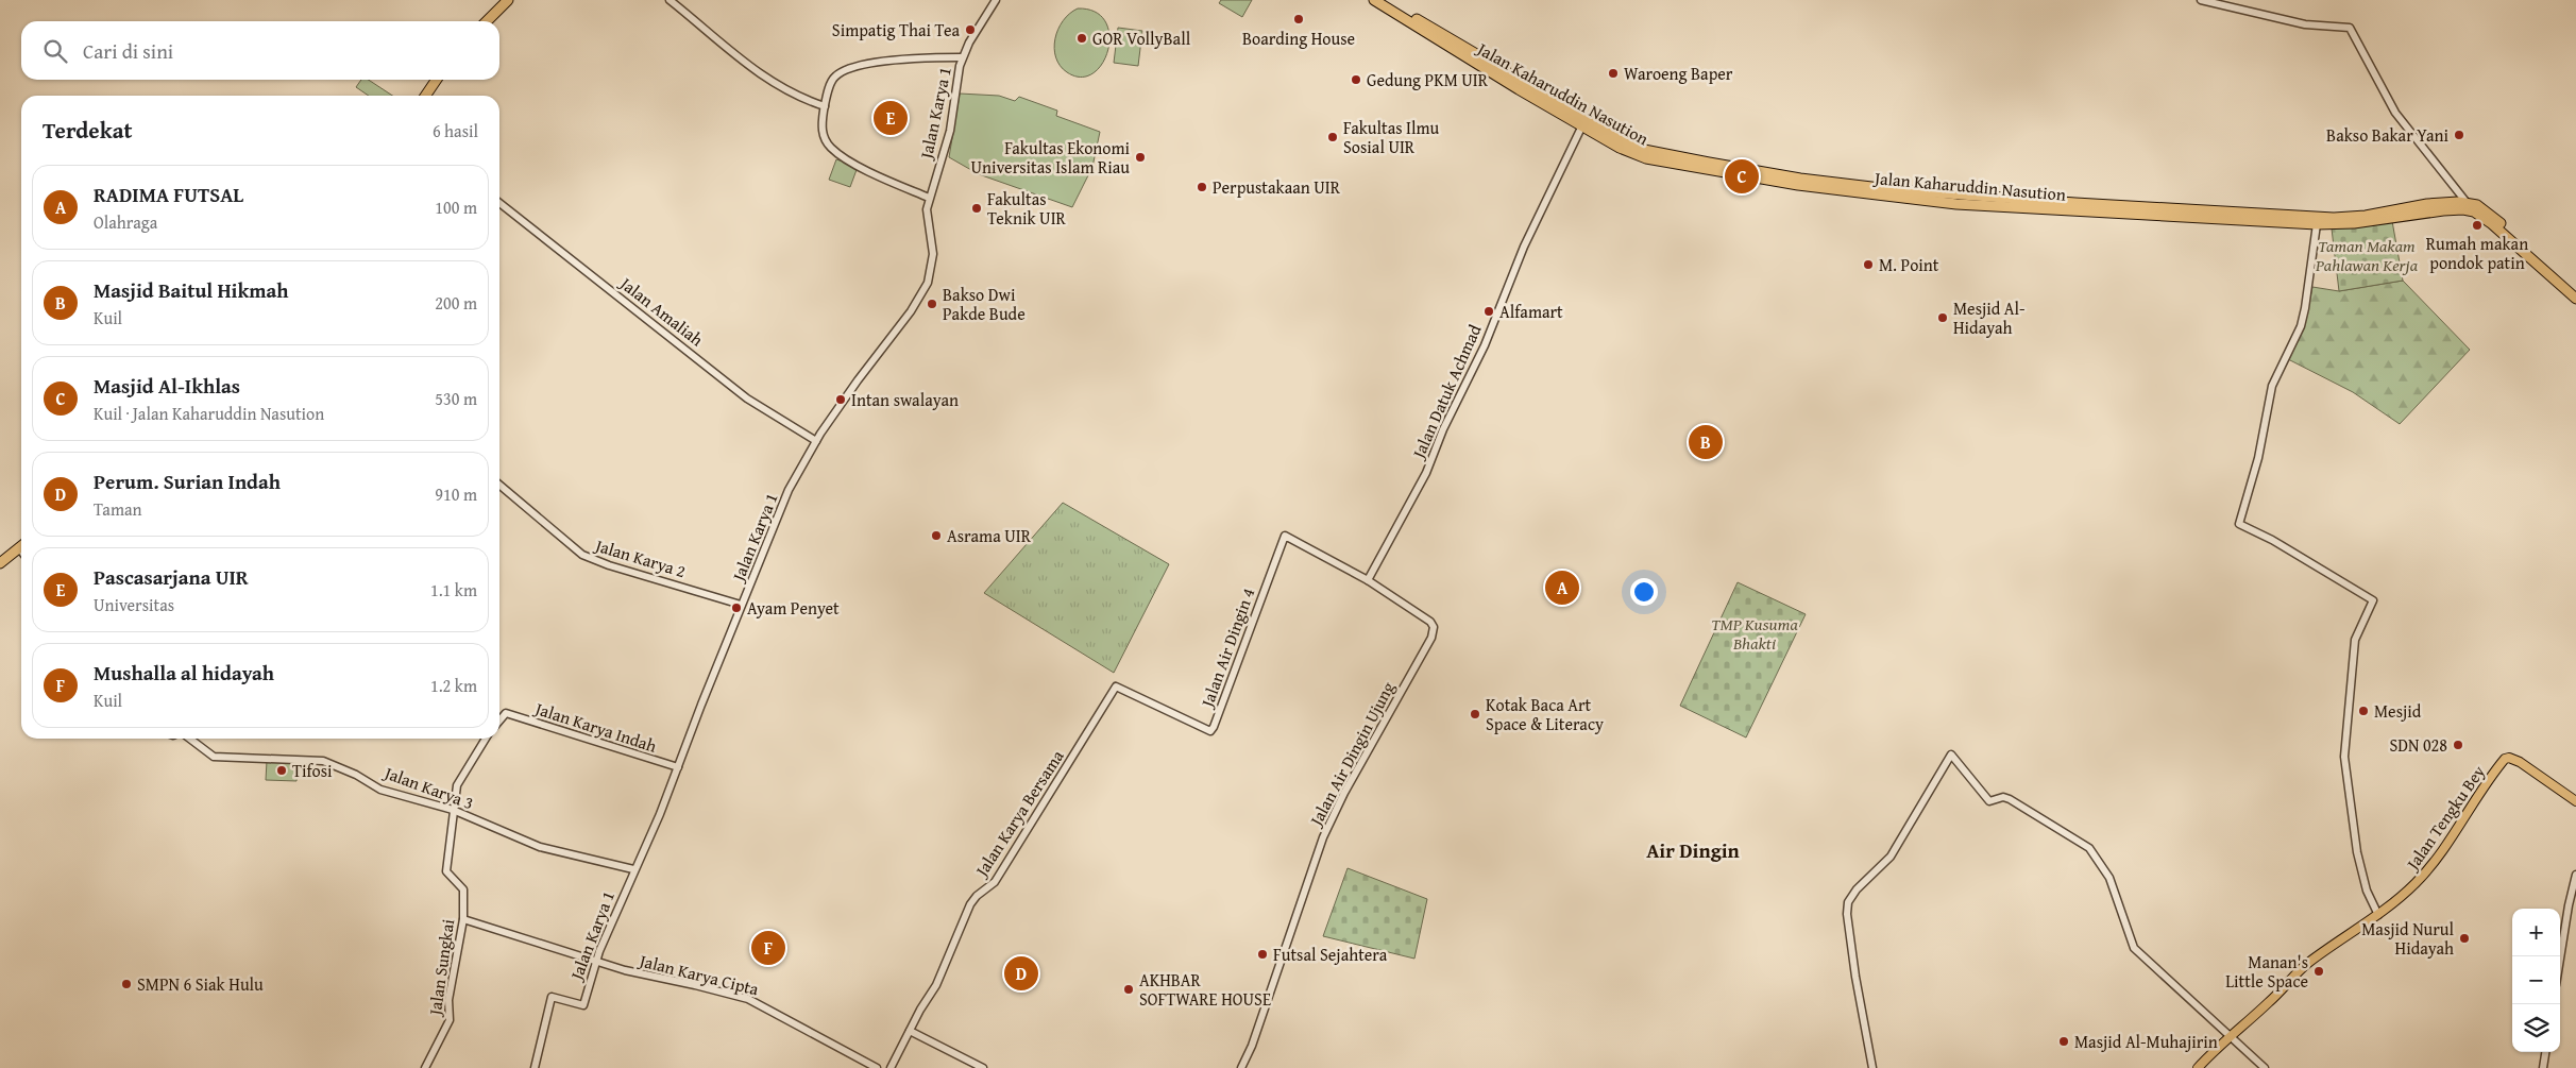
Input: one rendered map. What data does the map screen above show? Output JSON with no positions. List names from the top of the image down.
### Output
{
  "streets": {
    "highway": ["Jalan Kaharuddin Nasution"],
    "main road": ["Jalan Tengku Bey"],
    "street": [
      "Jalan Karya 1",
      "Jalan Amaliah",
      "Jalan Datuk Achmad",
      "Jalan Karya 2",
      "Jalan Air Dingin 4",
      "Jalan Karya Indah",
      "Jalan Air Dingin Ujung",
      "Jalan Karya 3",
      "Jalan Karya Bersama",
      "Jalan Sungkai",
      "Jalan Karya Cipta"
    ]
  },
  "crossings": [
    ["Jalan Kaharuddin Nasution", "Jalan Datuk Achmad"],
    ["Jalan Karya 1", "Jalan Amaliah"],
    ["Jalan Karya 1", "Jalan Karya 2"],
    ["Jalan Karya 1", "Jalan Karya Indah"],
    ["Jalan Karya 1", "Jalan Karya 3"],
    ["Jalan Karya 1", "Jalan Karya Cipta"],
    ["Jalan Datuk Achmad", "Jalan Air Dingin 4"],
    ["Jalan Datuk Achmad", "Jalan Air Dingin Ujung"],
    ["Jalan Air Dingin 4", "Jalan Air Dingin Ujung"],
    ["Jalan Air Dingin 4", "Jalan Karya Bersama"],
    ["Jalan Karya 3", "Jalan Sungkai"],
    ["Jalan Sungkai", "Jalan Karya Cipta"]
  ],
  "districts": ["Air Dingin"],
  "parks": ["Taman Makam Pahlawan Kerja", "TMP Kusuma Bhakti"],
  "places": [
    "Boarding House",
    "Simpatig Thai Tea",
    "GOR VollyBall",
    "Waroeng Baper",
    "Gedung PKM UIR",
    "Bakso Bakar Yani",
    "Fakultas Ilmu Sosial UIR",
    "Fakultas Ekonomi Universitas Islam Riau",
    "Perpustakaan UIR",
    "Fakultas Teknik UIR",
    "Rumah makan pondok patin",
    "M. Point",
    "Bakso Dwi Pakde Bude",
    "Alfamart",
    "Mesjid Al- Hidayah",
    "Intan swalayan",
    "Asrama UIR",
    "Ayam Penyet",
    "Mesjid",
    "Kotak Baca Art Space & Literacy",
    "SDN 028",
    "Tifosi",
    "Masjid Nurul Hidayah",
    "Futsal Sejahtera",
    "Manan's Little Space",
    "SMPN 6 Siak Hulu",
    "AKHBAR SOFTWARE HOUSE",
    "Masjid Al-Muhajirin"
  ],
  "page": {
    "search": "Cari di sini",
    "heading": ["Terdekat", "6 hasil"],
    "pins": [
      "E",
      "C",
      "B",
      "A",
      "F",
      "D"
    ],
    "list": [
      {
        "mark": "A",
        "name": "RADIMA FUTSAL",
        "note": "Olahraga",
        "value": "100 m"
      },
      {
        "mark": "B",
        "name": "Masjid Baitul Hikmah",
        "note": "Kuil",
        "value": "200 m"
      },
      {
        "mark": "C",
        "name": "Masjid Al-Ikhlas",
        "note": "Kuil · Jalan Kaharuddin Nasution",
        "value": "530 m"
      },
      {
        "mark": "D",
        "name": "Perum. Surian Indah",
        "note": "Taman",
        "value": "910 m"
      },
      {
        "mark": "E",
        "name": "Pascasarjana UIR",
        "note": "Universitas",
        "value": "1.1 km"
      },
      {
        "mark": "F",
        "name": "Mushalla al hidayah",
        "note": "Kuil",
        "value": "1.2 km"
      }
    ],
    "map_buttons": ["+", "−"]
  }
}
